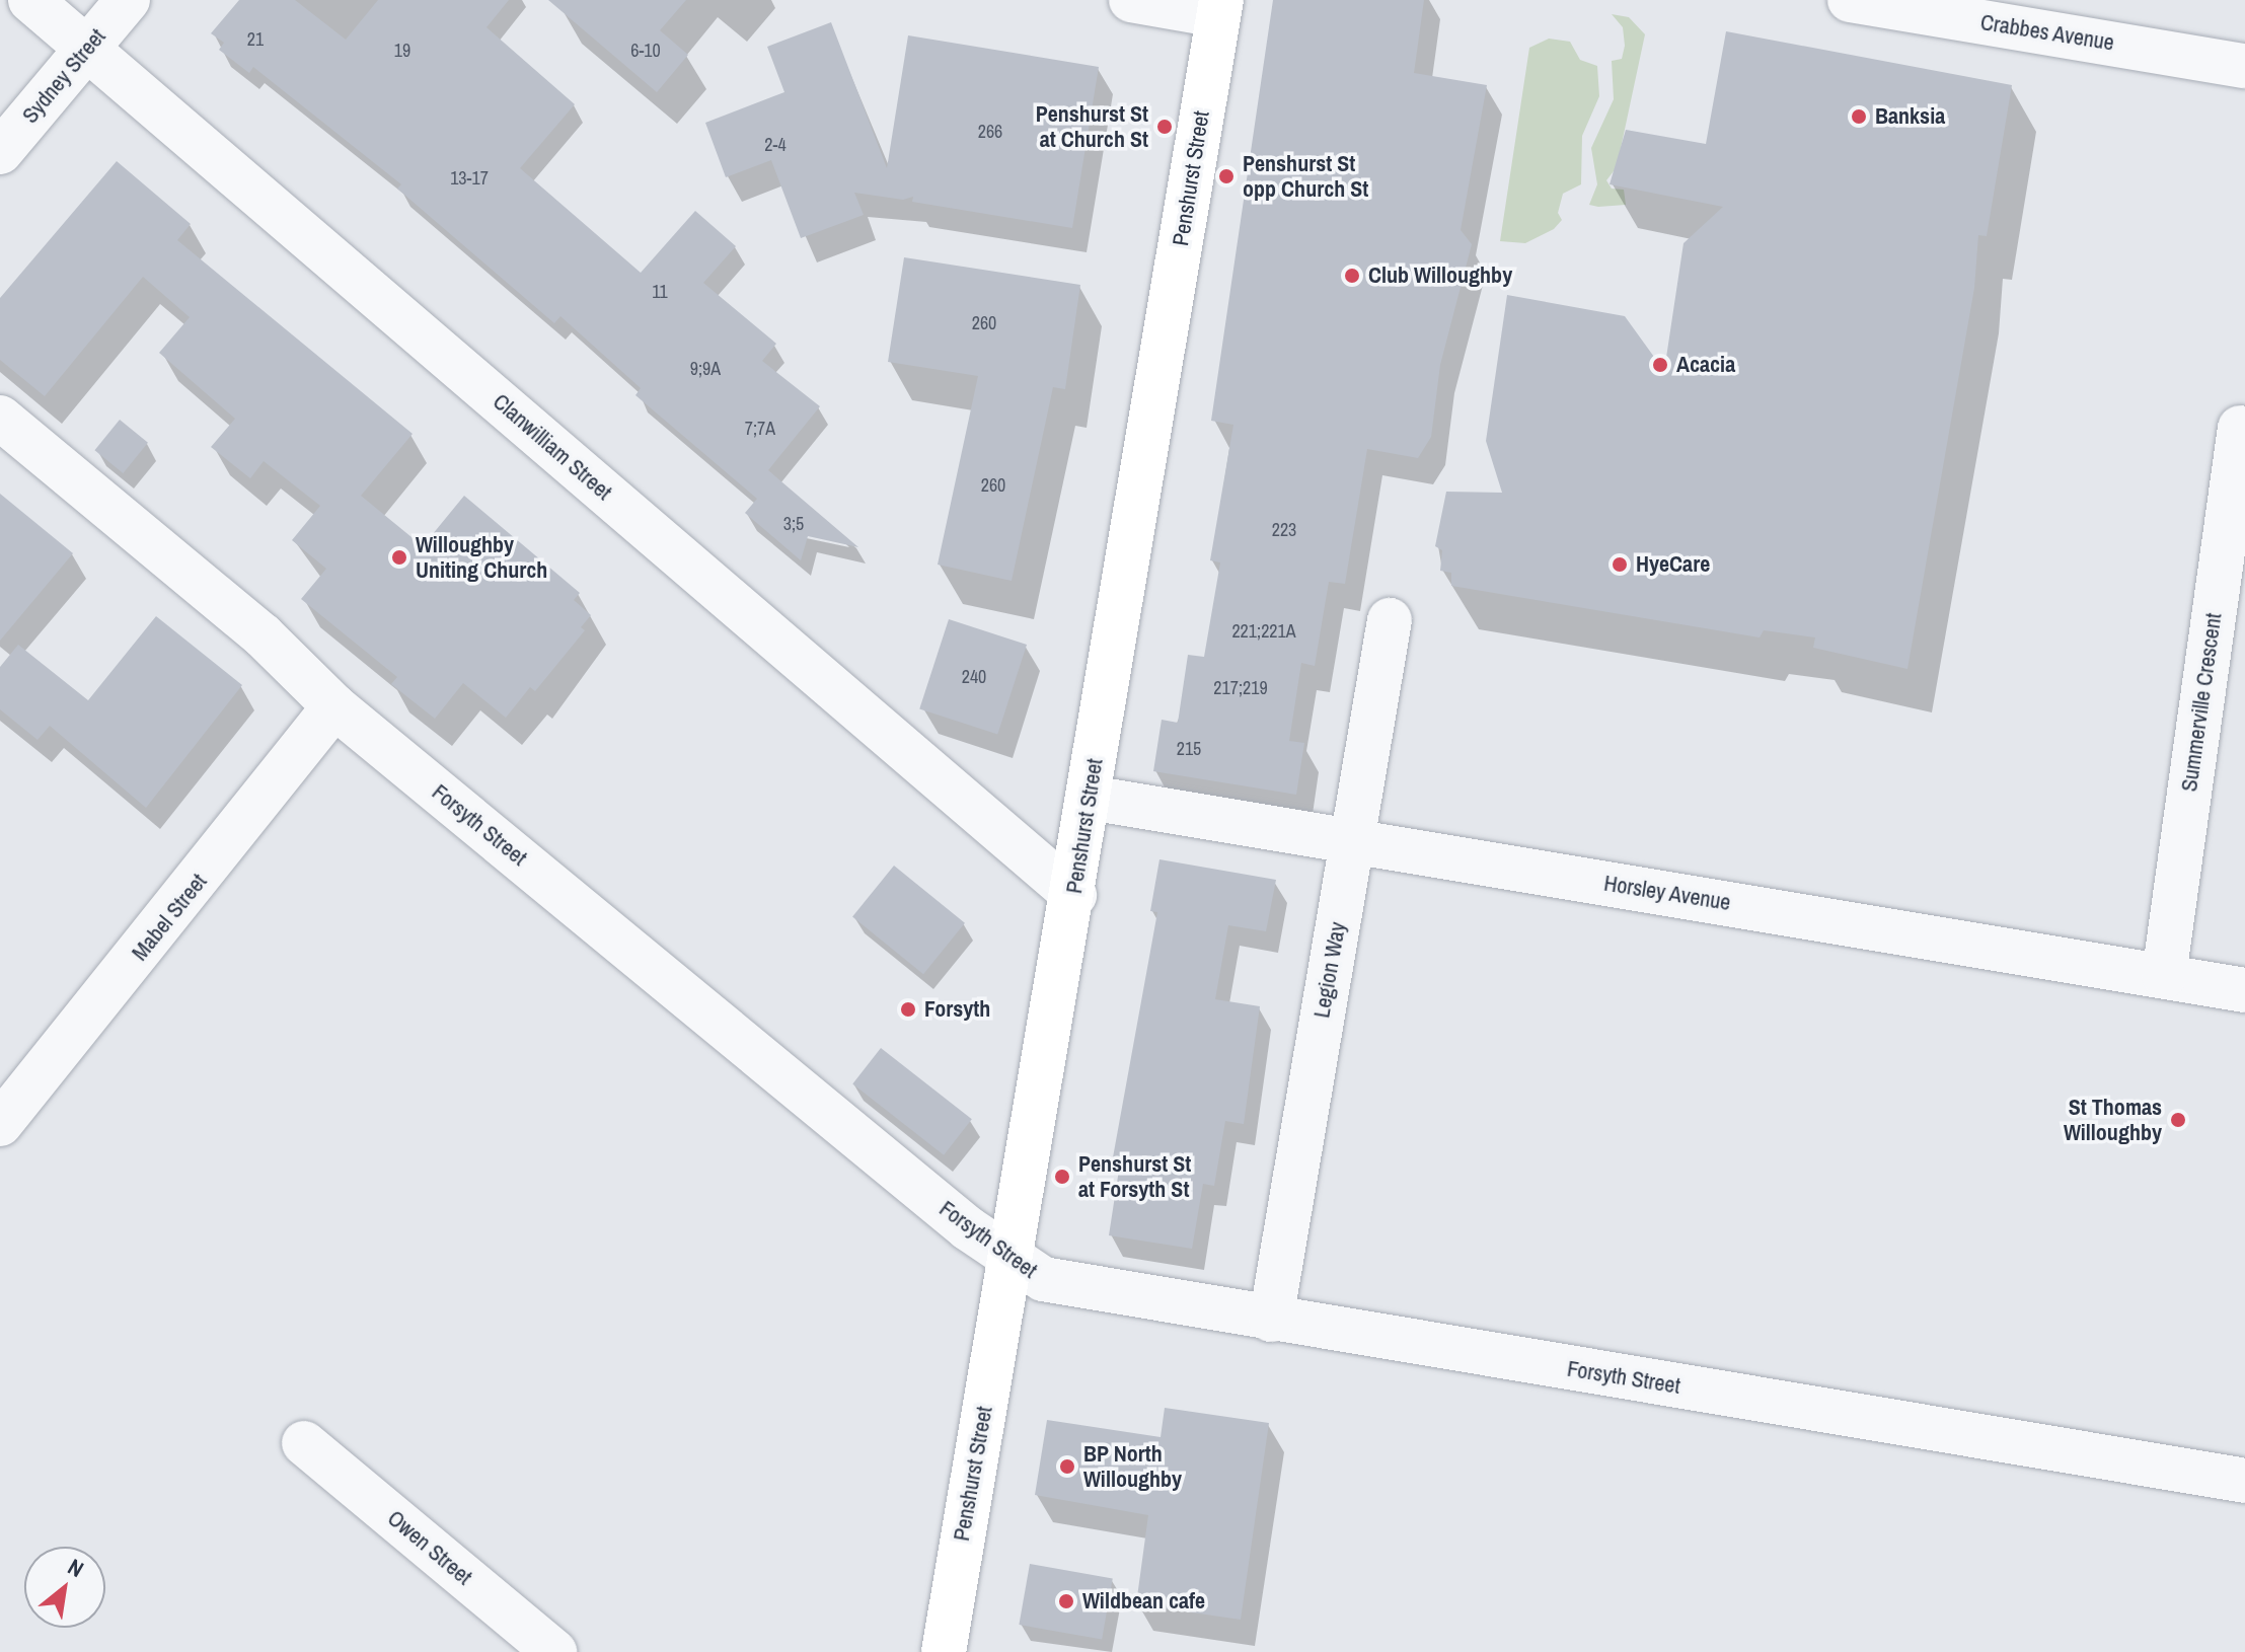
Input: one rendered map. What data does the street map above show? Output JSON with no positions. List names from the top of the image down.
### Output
{
  "streets": {
    "main road": ["Penshurst Street"],
    "street": [
      "Crabbes Avenue",
      "Sydney Street",
      "Clanwilliam Street",
      "Summerville Crescent",
      "Forsyth Street",
      "Horsley Avenue",
      "Mabel Street",
      "Legion Way",
      "Owen Street"
    ]
  },
  "crossings": [
    ["Sydney Street", "Clanwilliam Street"],
    ["Penshurst Street", "Clanwilliam Street"],
    ["Penshurst Street", "Forsyth Street"],
    ["Penshurst Street", "Horsley Avenue"],
    ["Summerville Crescent", "Horsley Avenue"],
    ["Forsyth Street", "Mabel Street"],
    ["Forsyth Street", "Legion Way"],
    ["Horsley Avenue", "Legion Way"]
  ],
  "places": [
    "Banksia",
    "Penshurst St at Church St",
    "Penshurst St opp Church St",
    "Club Willoughby",
    "Acacia",
    "Willoughby Uniting Church",
    "HyeCare",
    "Forsyth",
    "St Thomas Willoughby",
    "Penshurst St at Forsyth St",
    "BP North Willoughby",
    "Wildbean cafe"
  ],
  "house_numbers": [
    "21",
    "19",
    "6-10",
    "266",
    "2-4",
    "13-17",
    "11",
    "260",
    "9;9A",
    "7;7A",
    "260",
    "3;5",
    "223",
    "221;221A",
    "240",
    "217;219",
    "215"
  ],
  "north": "top right"
}
